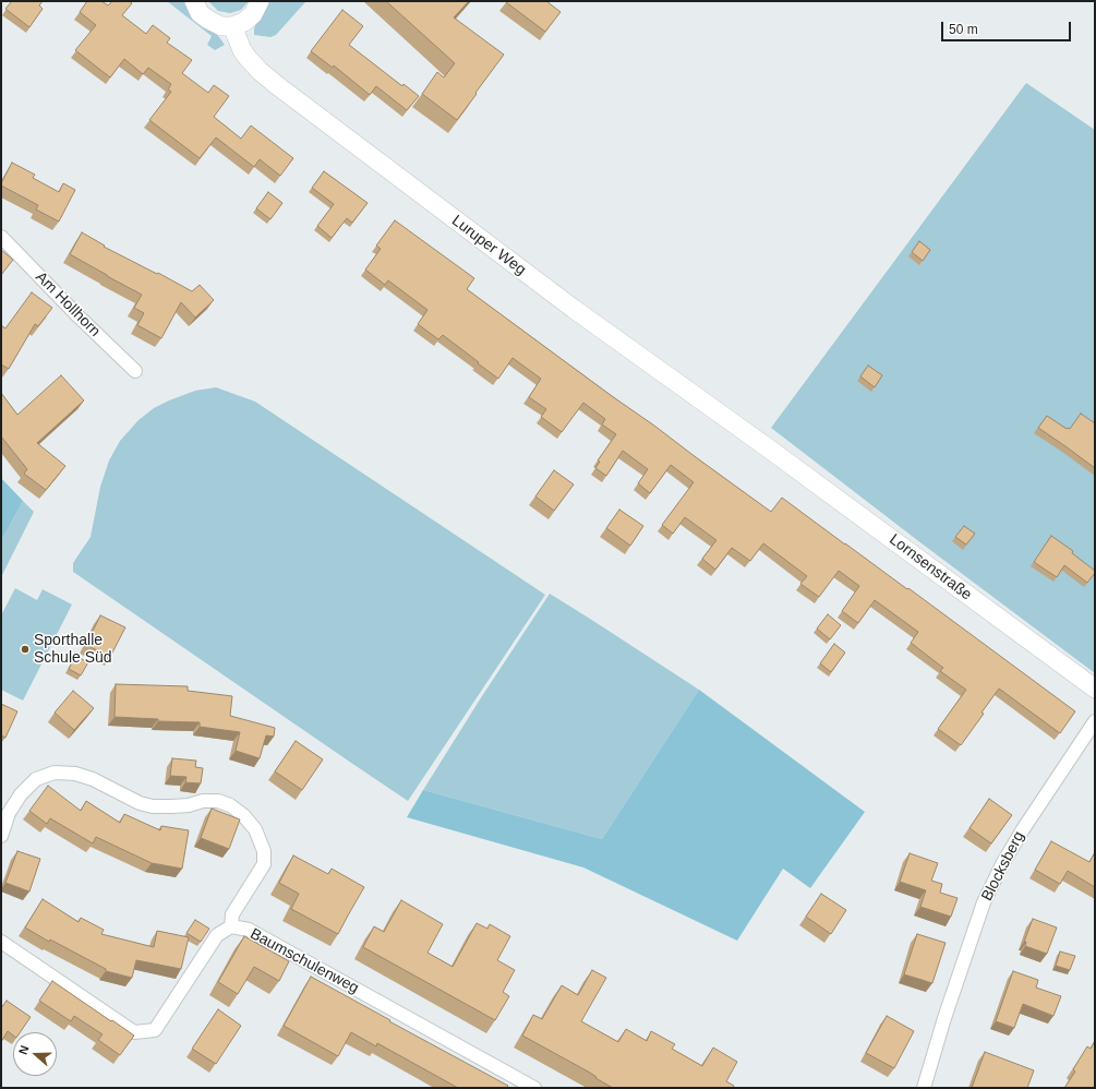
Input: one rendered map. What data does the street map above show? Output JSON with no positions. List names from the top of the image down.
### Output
{
  "streets": {
    "street": [
      "Luruper Weg",
      "Am Hollhorn",
      "Lornsenstraße",
      "Blocksberg",
      "Baumschulenweg"
    ]
  },
  "crossings": [
    ["Luruper Weg", "Lornsenstraße"]
  ],
  "places": ["Sporthalle Schule Süd"],
  "scale_bar": "50 m",
  "north": "left"
}
